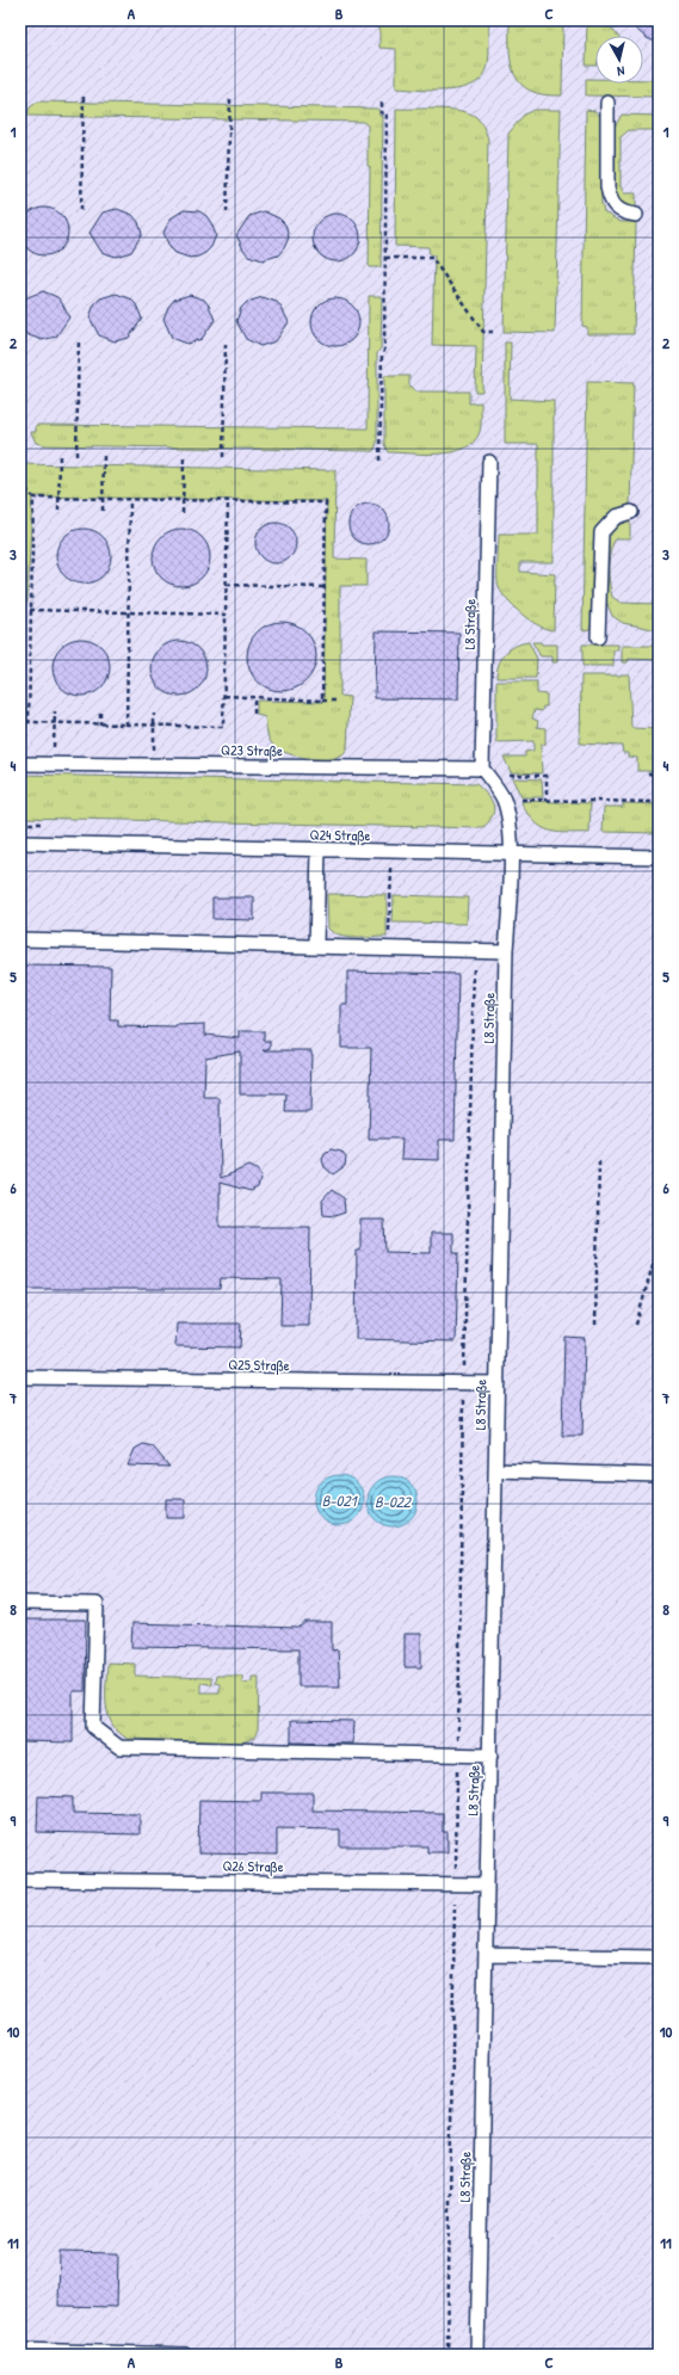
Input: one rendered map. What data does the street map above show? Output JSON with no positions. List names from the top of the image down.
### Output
{
  "streets": {
    "lane": [
      "L8 Straße",
      "Q23 Straße",
      "Q24 Straße",
      "Q25 Straße",
      "Q26 Straße"
    ]
  },
  "crossings": [
    ["L8 Straße", "Q23 Straße"],
    ["L8 Straße", "Q24 Straße"],
    ["L8 Straße", "Q25 Straße"],
    ["L8 Straße", "Q26 Straße"]
  ],
  "water": ["B-021", "B-022"],
  "north": "bottom",
  "grid": {
    "columns": ["A", "B", "C"],
    "rows": [
      "1",
      "2",
      "3",
      "4",
      "5",
      "6",
      "7",
      "8",
      "9",
      "10",
      "11"
    ]
  }
}
